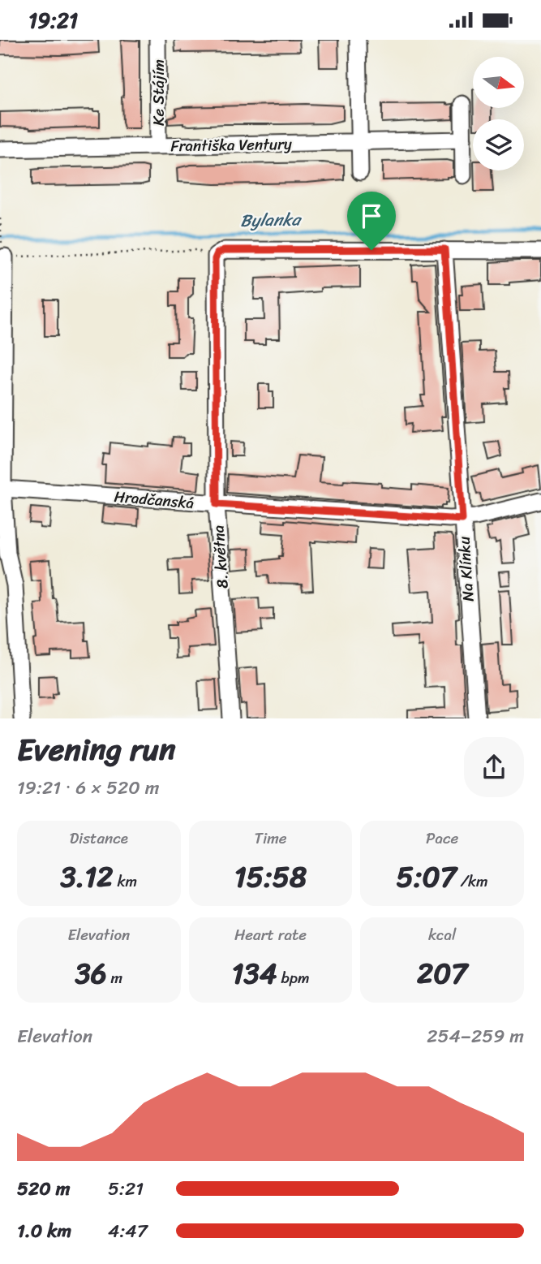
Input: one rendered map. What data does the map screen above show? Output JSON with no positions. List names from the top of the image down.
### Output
{
  "streets": {
    "street": [
      "Ke Stájím",
      "Františka Ventury",
      "Hradčanská",
      "8. května",
      "Na Klínku"
    ]
  },
  "crossings": [
    ["Ke Stájím", "Františka Ventury"],
    ["Hradčanská", "8. května"],
    ["Hradčanská", "Na Klínku"]
  ],
  "water": ["Bylanka"],
  "north": "right",
  "page": {
    "status": "19:21",
    "heading": ["Evening run", "19:21 · 6 × 520 m"],
    "stats": [
      ["Distance", "3.12 km"],
      ["Time", "15:58"],
      ["Pace", "5:07 /km"],
      ["Elevation", "36 m"],
      ["Heart rate", "134 bpm"],
      ["kcal", "207"]
    ],
    "chart": ["Elevation", "254–259 m"],
    "list": [
      {
        "name": "520 m",
        "note": "5:21"
      },
      {
        "name": "1.0 km",
        "note": "4:47"
      }
    ]
  }
}
